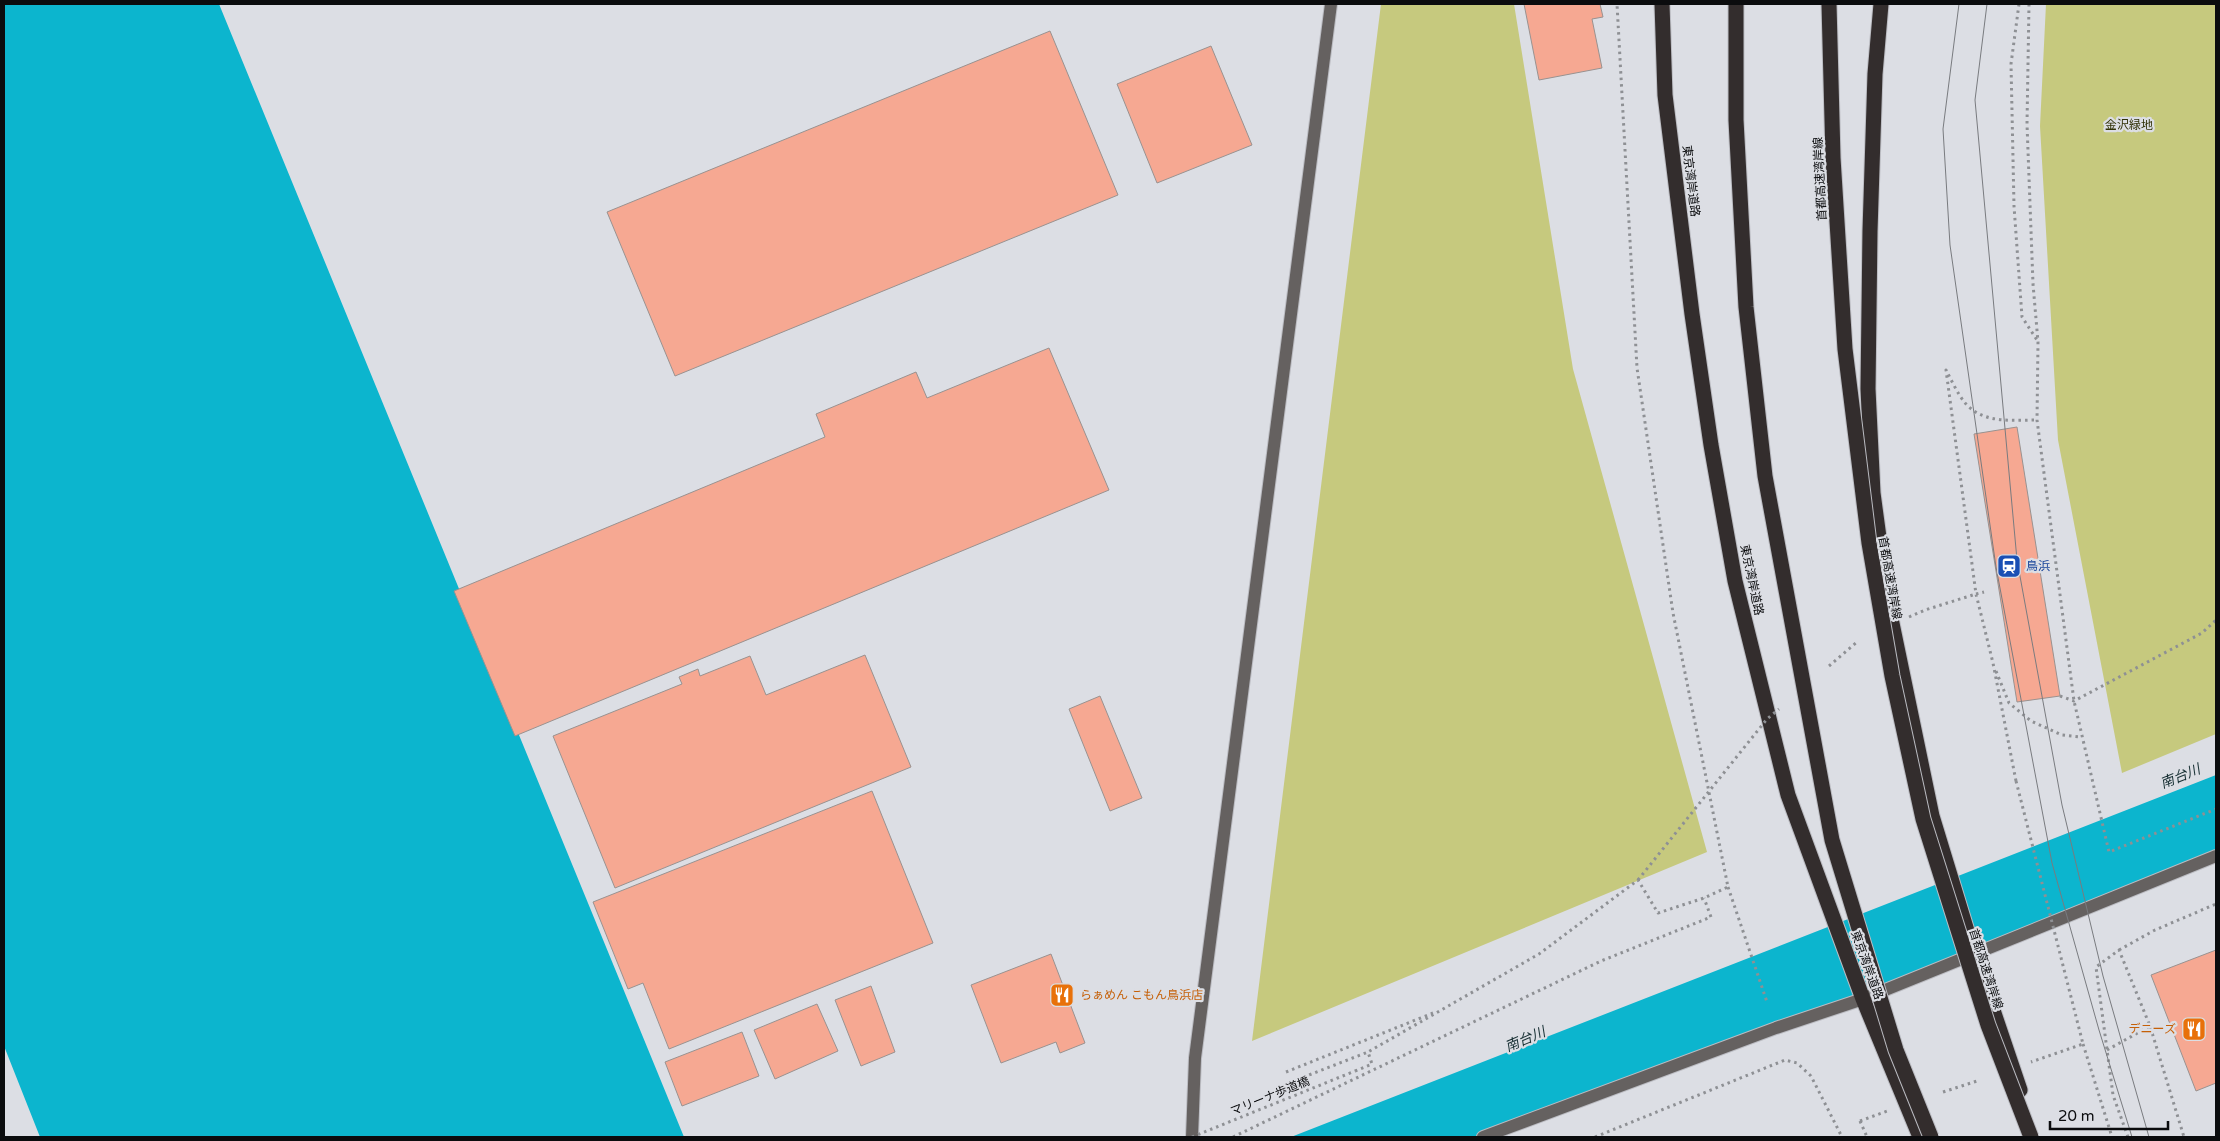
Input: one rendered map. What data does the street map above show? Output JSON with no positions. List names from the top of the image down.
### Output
{
  "streets": {
    "highway": ["首都高速湾岸線", "東京湾岸道路"],
    "path": ["マリーナ歩道橋"]
  },
  "water": ["南台川"],
  "parks": ["金沢緑地"],
  "places": {
    "station": ["鳥浜"],
    "restaurant": ["らぁめん こもん鳥浜店", "デニーズ"]
  },
  "scale_bar": "20 m"
}
